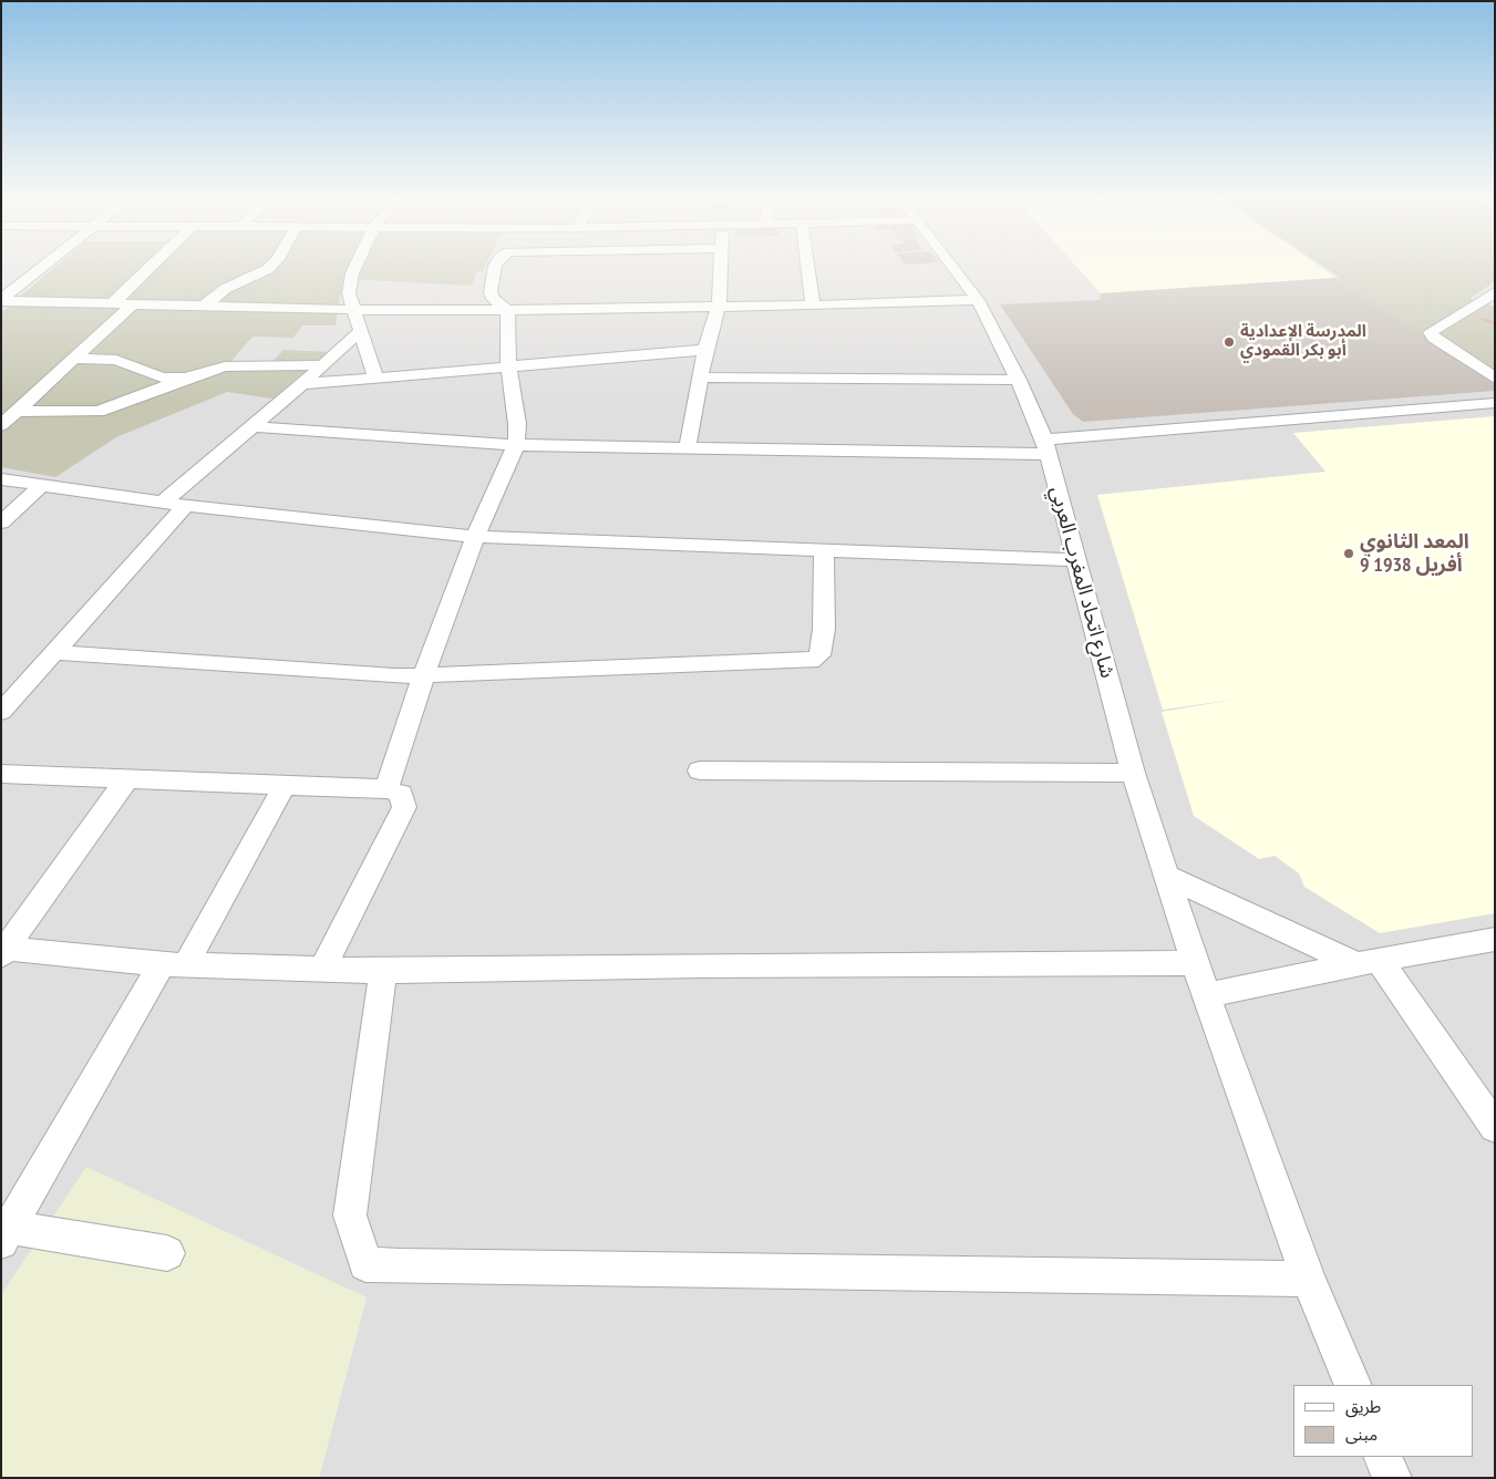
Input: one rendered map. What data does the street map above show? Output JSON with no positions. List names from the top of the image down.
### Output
{
  "streets": {
    "street": ["شارع اتحاد المغرب العربي"]
  },
  "places": ["المدرسة الإعدادية أبو بكر القمودي", "المعد الثانوي 9 أفريل 1938"],
  "legend": ["طريق", "مبنى"]
}
